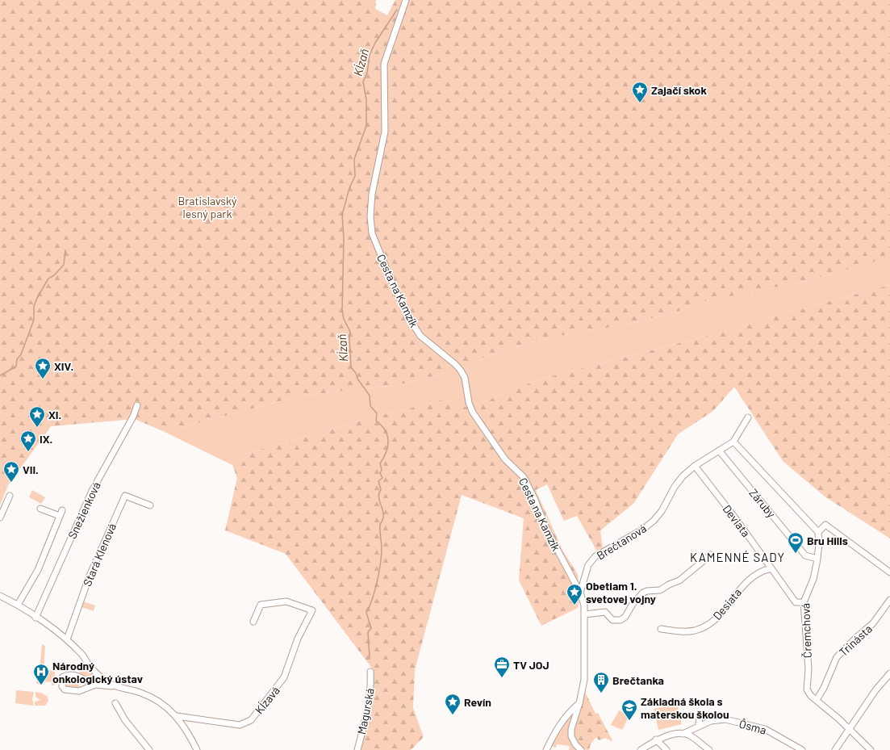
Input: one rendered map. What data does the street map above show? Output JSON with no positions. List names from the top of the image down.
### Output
{
  "streets": {
    "street": [
      "Cesta na Kamzík",
      "Záruby",
      "Snežienková",
      "Deviata",
      "Brečtanová",
      "Stará Klenová",
      "Desiata",
      "Čremchová",
      "Trinásta",
      "Kĺzavá",
      "Magurská",
      "Ôsma"
    ]
  },
  "crossings": [
    ["Cesta na Kamzík", "Brečtanová"],
    ["Záruby", "Brečtanová"],
    ["Záruby", "Čremchová"],
    ["Deviata", "Brečtanová"],
    ["Deviata", "Desiata"],
    ["Deviata", "Čremchová"],
    ["Čremchová", "Trinásta"]
  ],
  "districts": ["KAMENNÉ SADY"],
  "water": ["Kĺzaň"],
  "parks": ["Bratislavský lesný park"],
  "places": {
    "place": [
      "Zajačí skok",
      "XIV.",
      "XI.",
      "IX.",
      "VII.",
      "Obetiam 1. svetovej vojny",
      "Revín"
    ],
    "sports": ["Bru Hills"],
    "office": ["TV JOJ"],
    "hospital": ["Národný onkologický ústav"],
    "building": ["Brečtanka"],
    "school or university": ["Základná škola s materskou školou"]
  }
}
